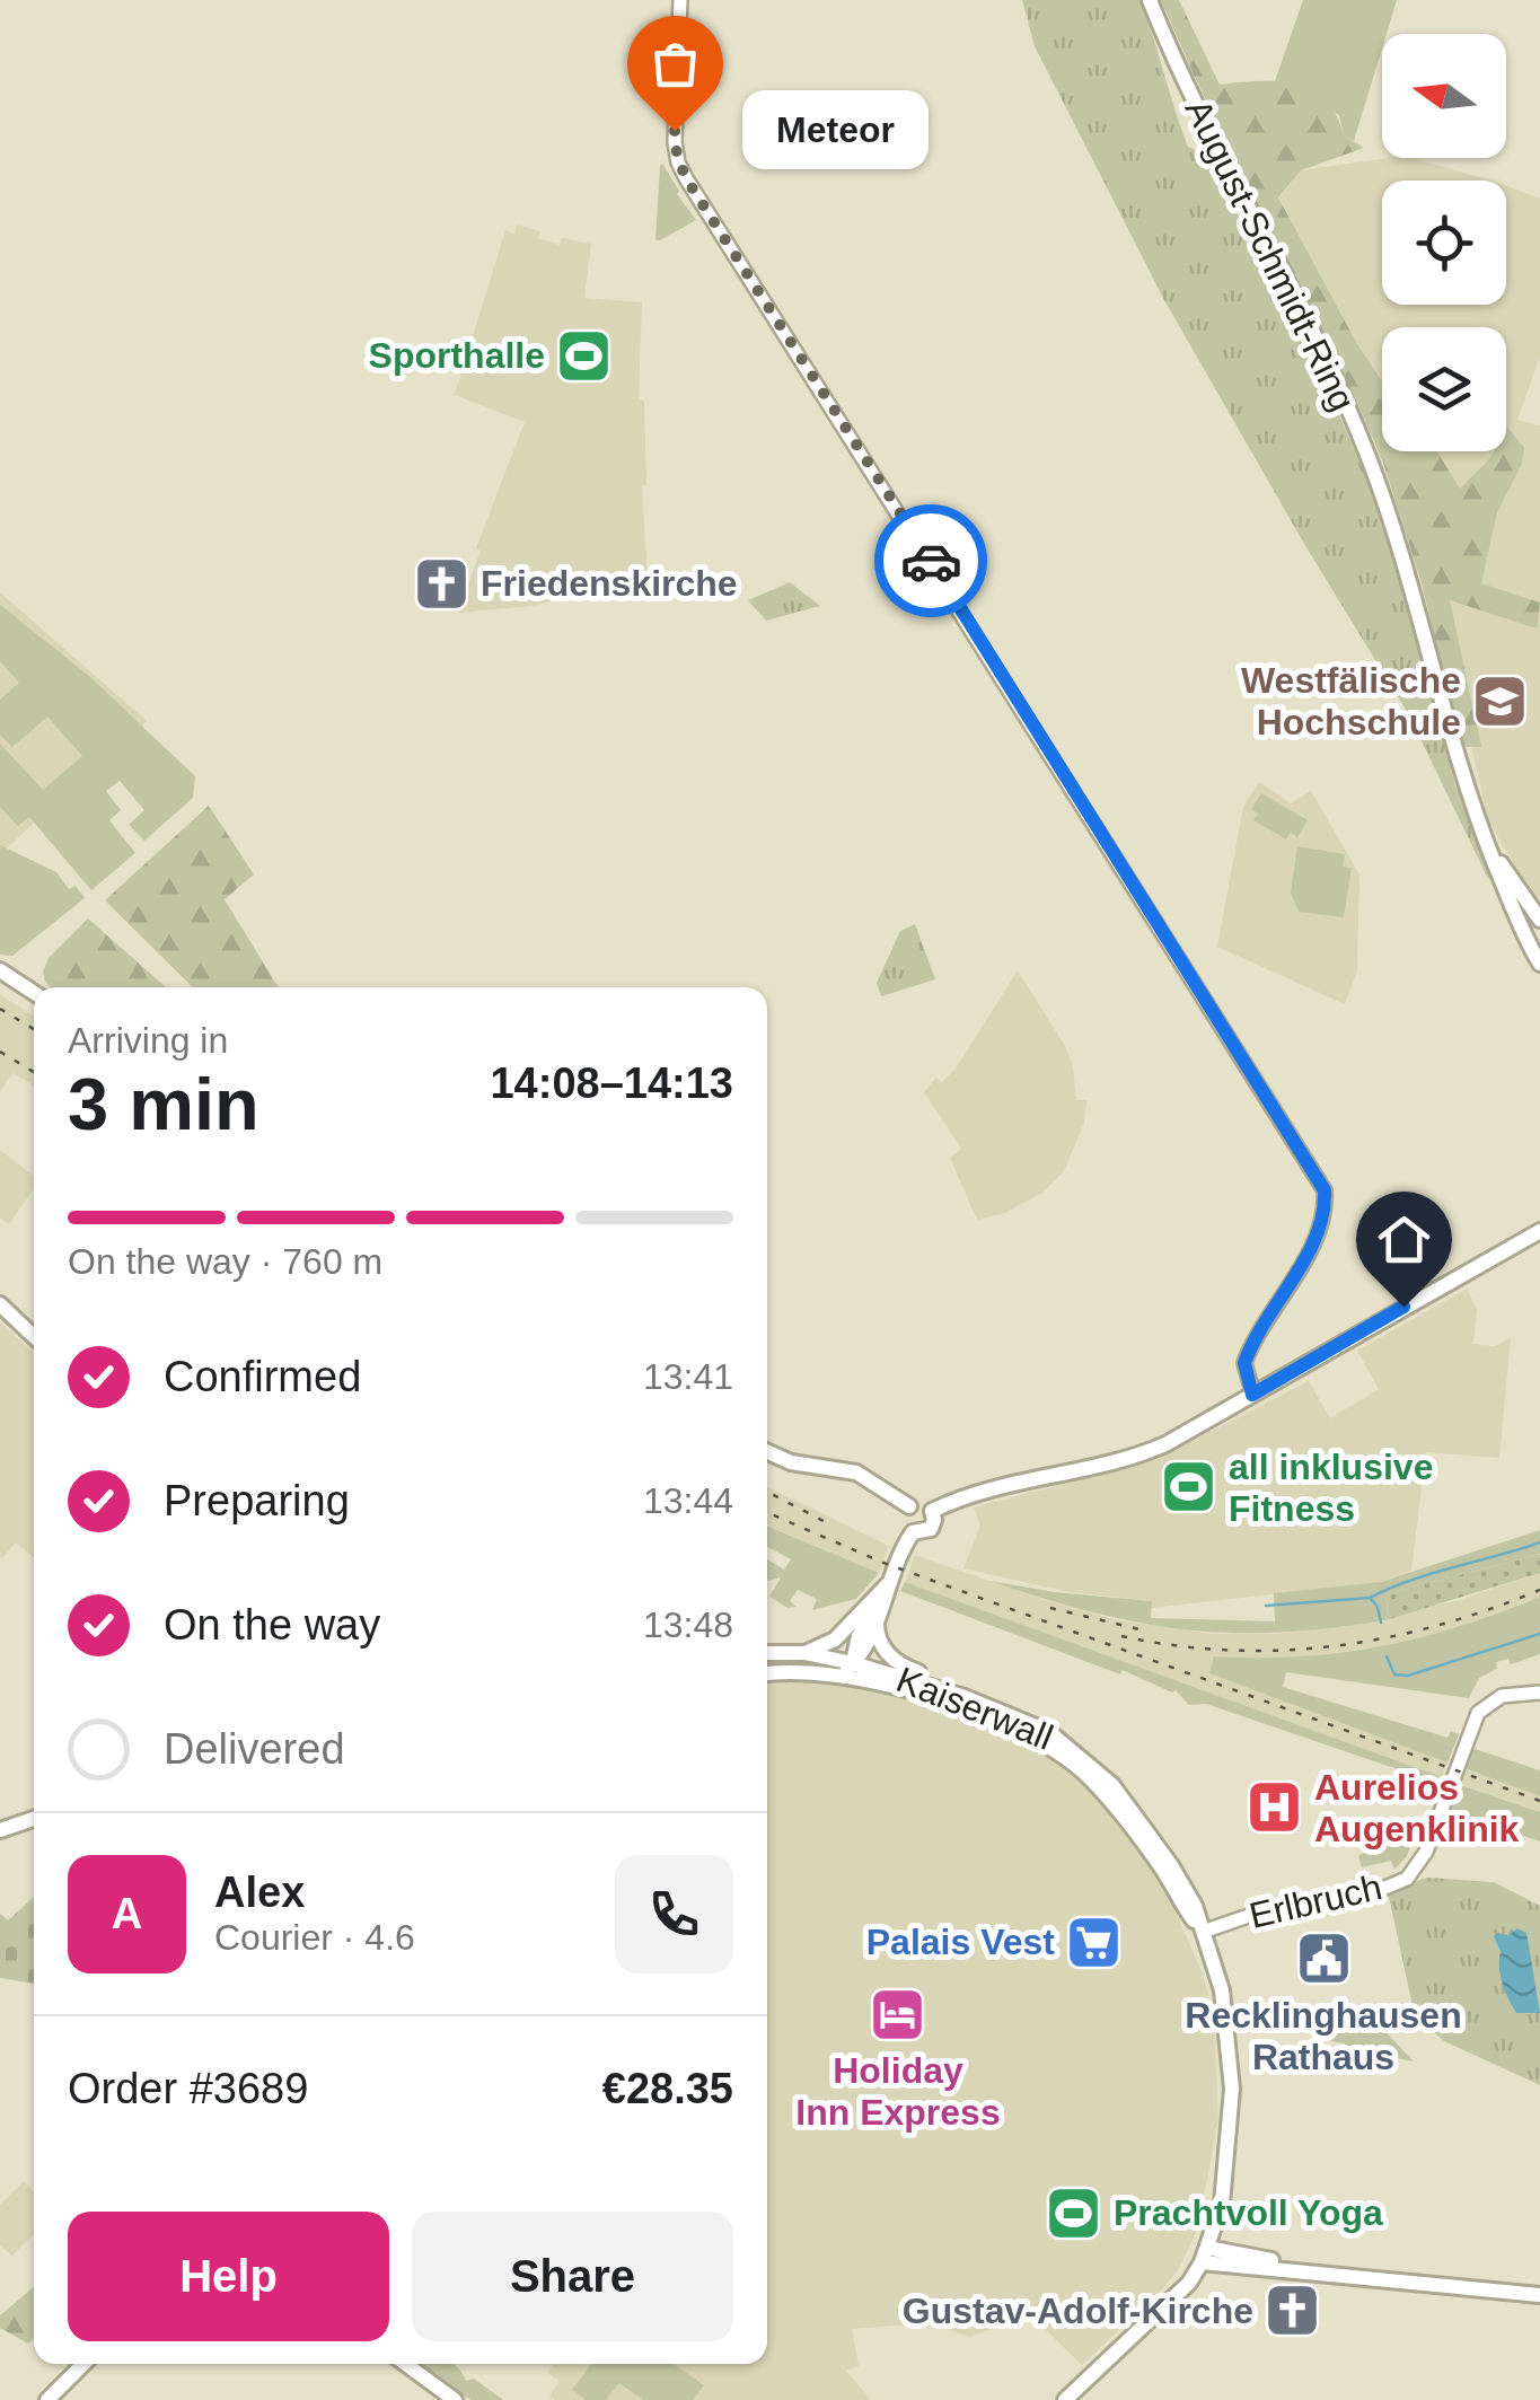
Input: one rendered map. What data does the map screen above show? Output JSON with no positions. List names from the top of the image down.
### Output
{
  "streets": {
    "main road": ["August-Schmidt-Ring", "Kaiserwall"],
    "street": ["Erlbruch"]
  },
  "crossings": [
    ["Kaiserwall", "Erlbruch"]
  ],
  "places": {
    "other": ["Meteor"],
    "sports": ["Sporthalle", "all inklusive Fitness", "Prachtvoll Yoga"],
    "church": ["Friedenskirche", "Gustav-Adolf-Kirche"],
    "school or university": ["Westfälische Hochschule"],
    "hospital": ["Aurelios Augenklinik"],
    "supermarket": ["Palais Vest"],
    "public building": ["Recklinghausen Rathaus"],
    "hotel": ["Holiday Inn Express"]
  },
  "north": "left",
  "page": {
    "bubble": "Meteor",
    "heading": ["3 min", "Arriving in", "14:08–14:13"],
    "panel": [
      "Alex",
      "Courier · 4.6",
      "Order #3689",
      "€28.35"
    ],
    "bar": "On the way · 760 m",
    "list": [
      ["Confirmed", "13:41"],
      ["Preparing", "13:44"],
      ["On the way", "13:48"],
      "Delivered"
    ],
    "round": "A",
    "buttons": ["Help", "Share"]
  }
}
